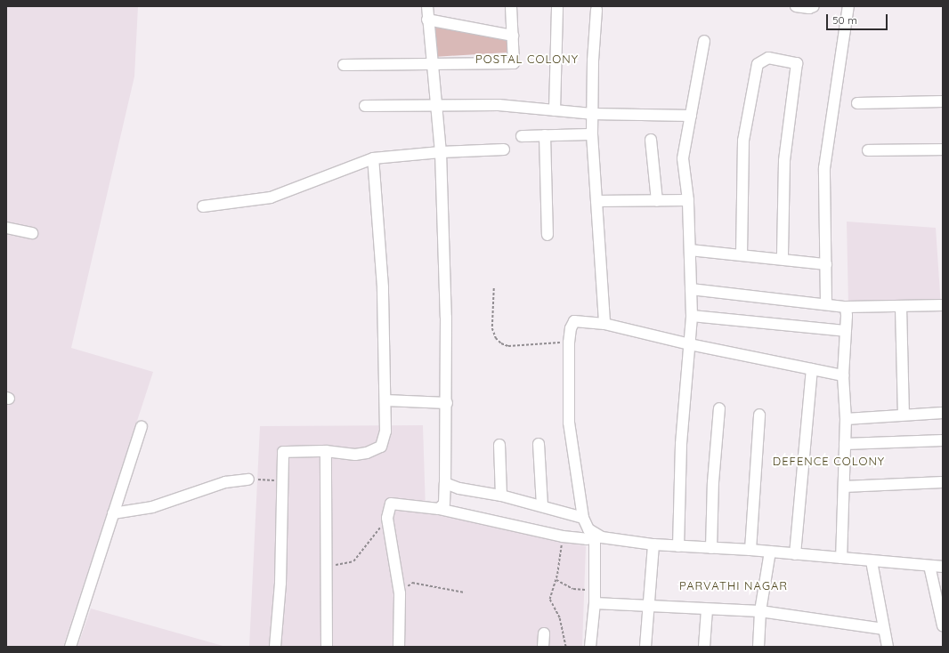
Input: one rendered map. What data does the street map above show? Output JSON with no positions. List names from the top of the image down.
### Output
{
  "districts": ["POSTAL COLONY", "DEFENCE COLONY", "PARVATHI NAGAR"],
  "scale_bar": "50 m"
}
